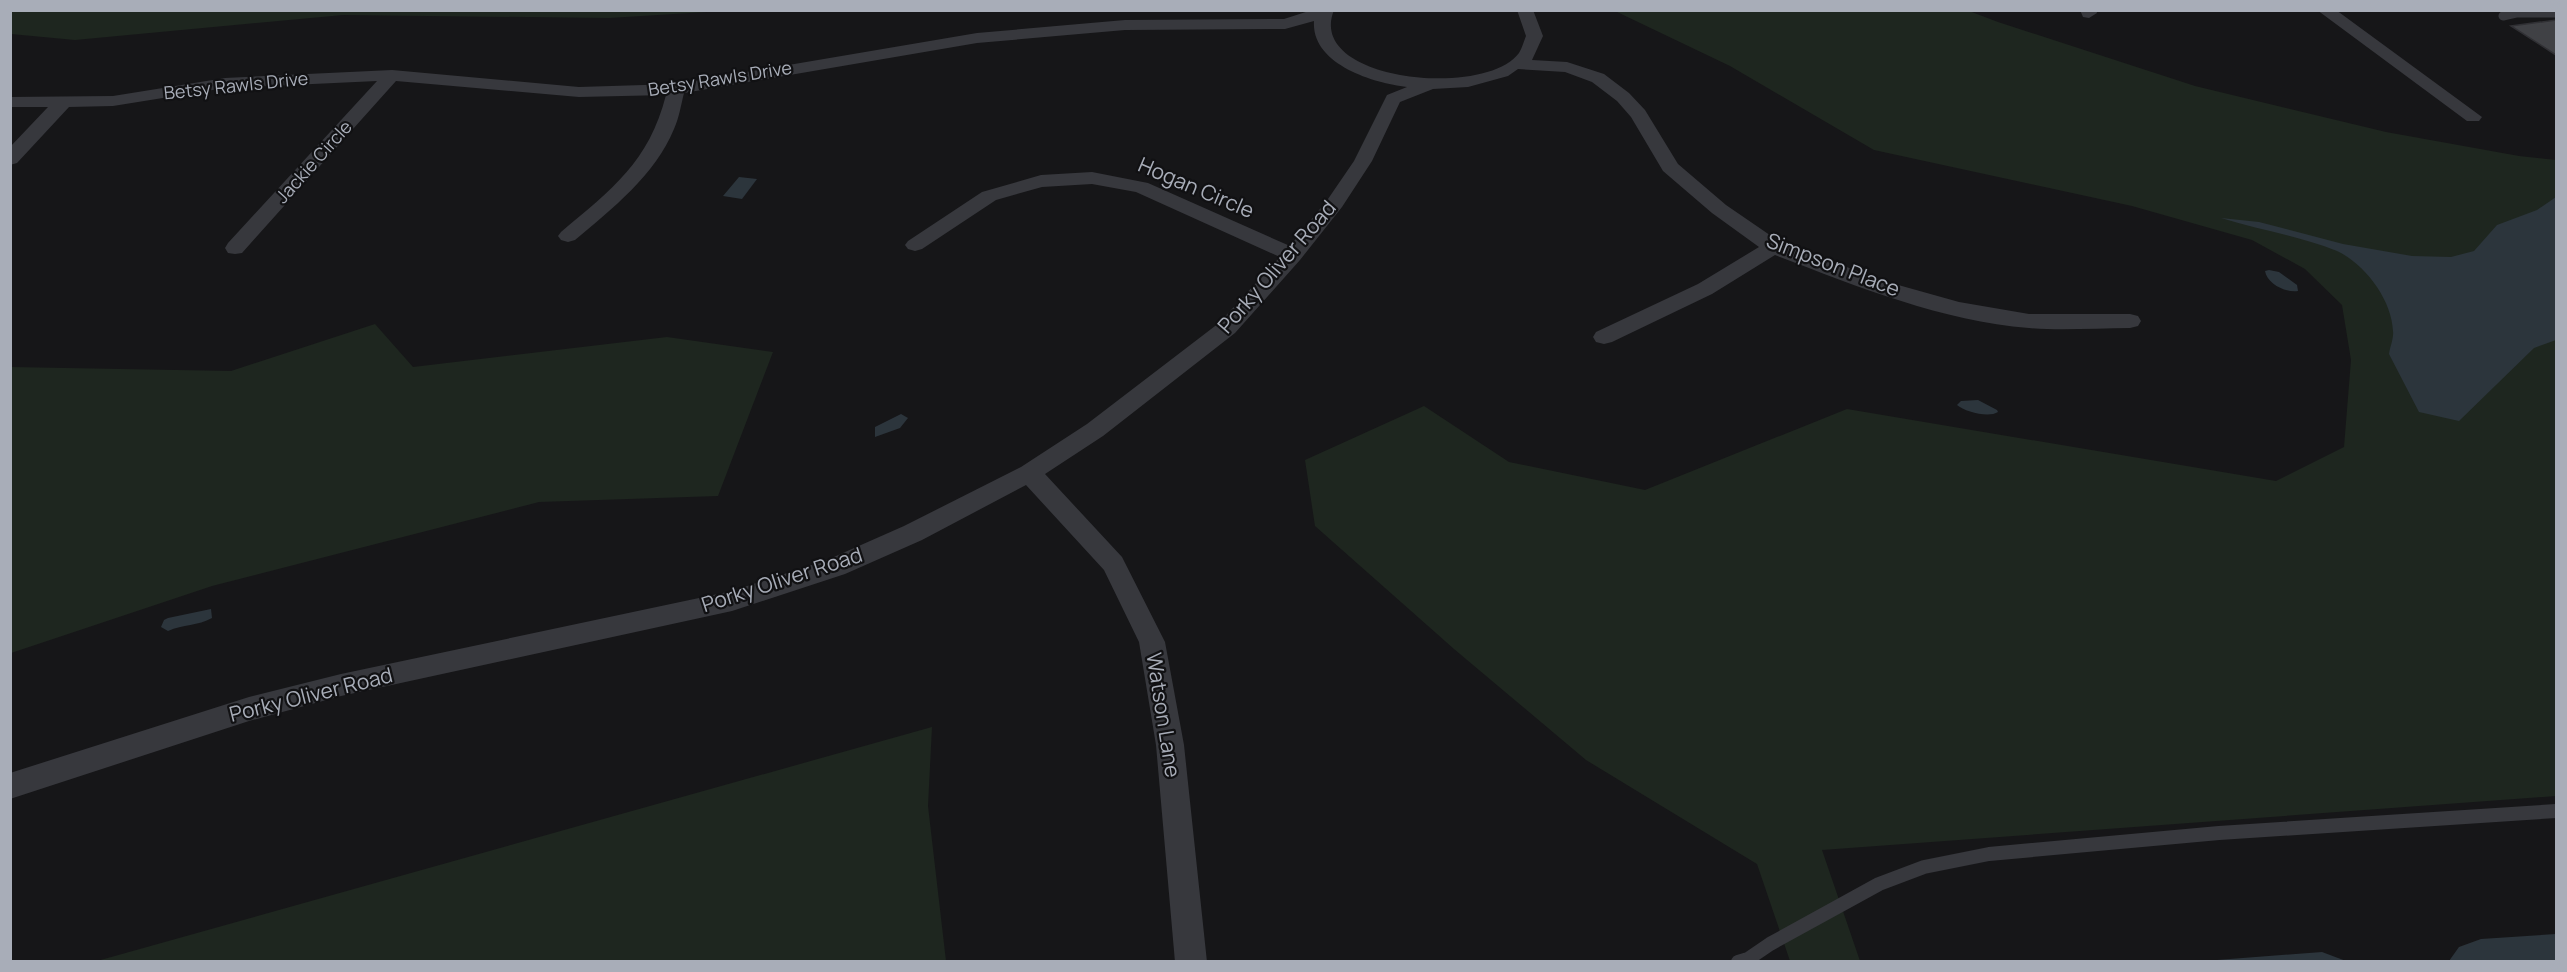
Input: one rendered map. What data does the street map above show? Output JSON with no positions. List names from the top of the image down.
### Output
{
  "streets": {
    "street": [
      "Betsy Rawls Drive",
      "Jackie Circle",
      "Hogan Circle",
      "Simpson Place",
      "Porky Oliver Road",
      "Watson Lane"
    ]
  },
  "crossings": [
    ["Betsy Rawls Drive", "Jackie Circle"],
    ["Hogan Circle", "Porky Oliver Road"],
    ["Porky Oliver Road", "Watson Lane"]
  ]
}
